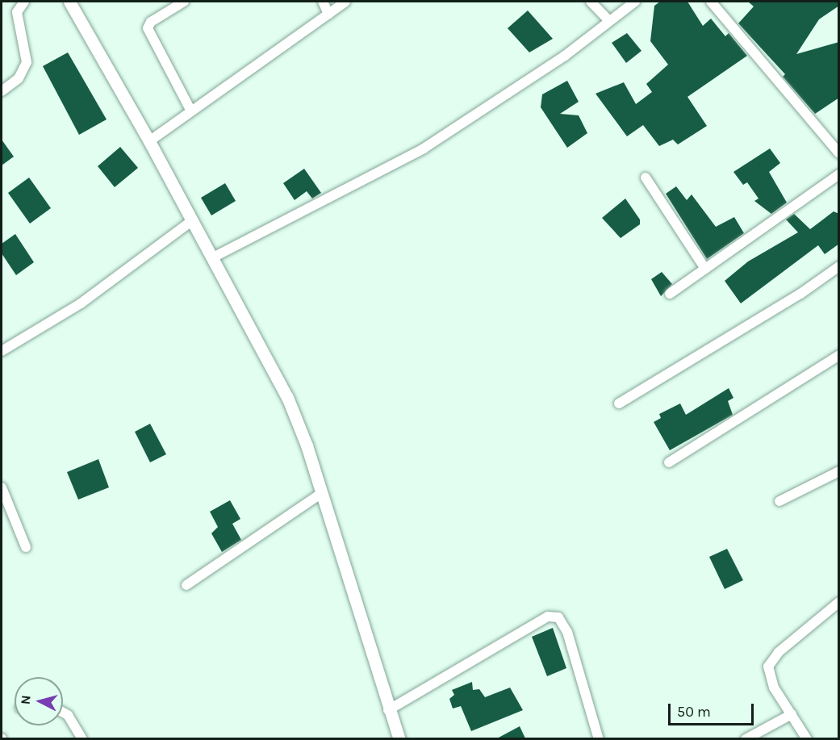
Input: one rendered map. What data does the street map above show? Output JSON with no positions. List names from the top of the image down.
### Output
{
  "scale_bar": "50 m",
  "north": "left"
}
